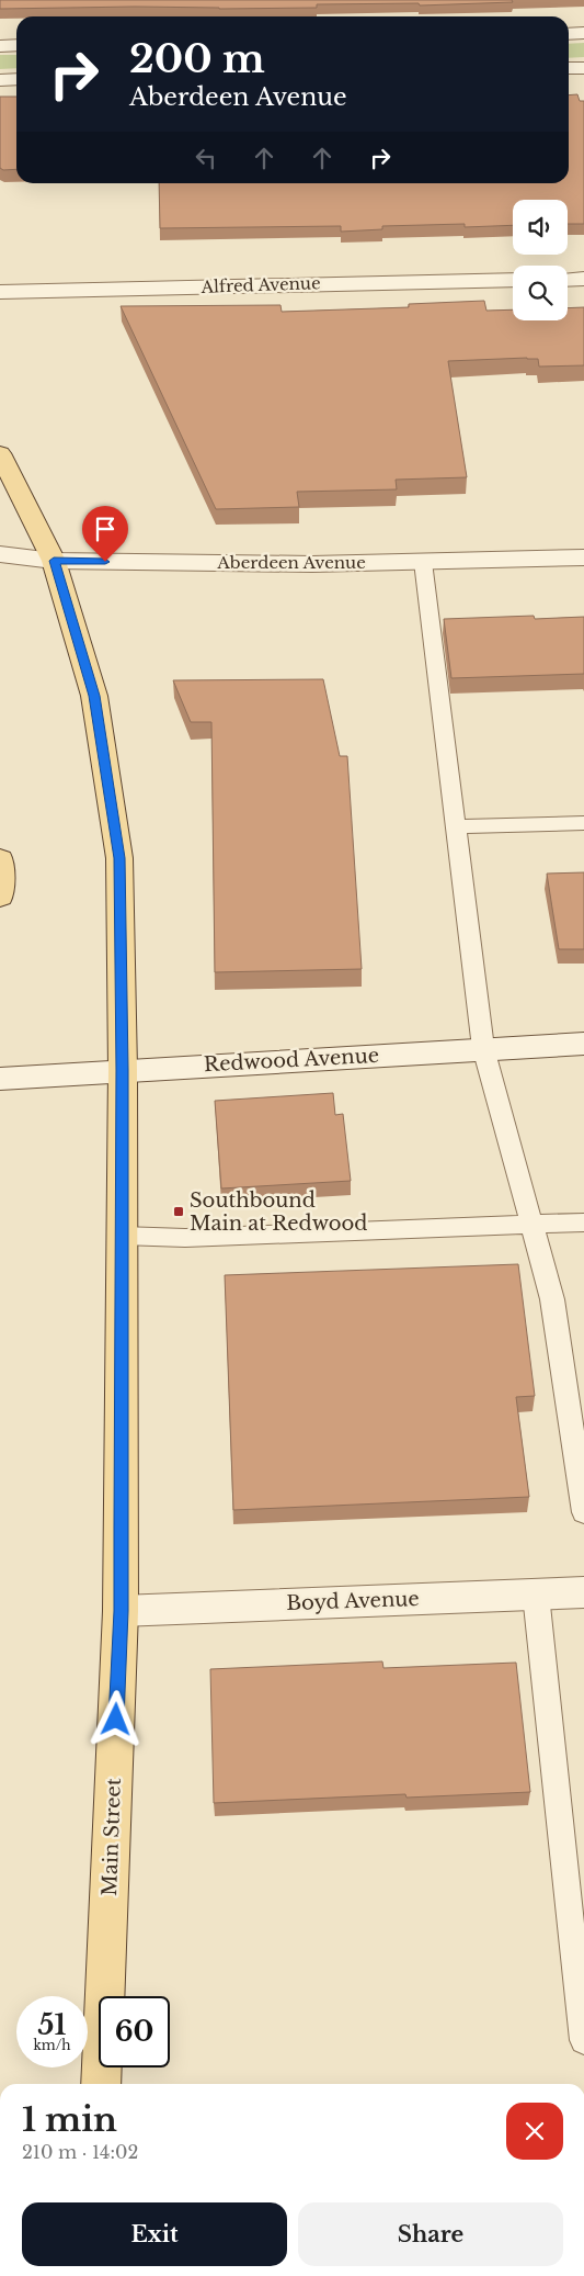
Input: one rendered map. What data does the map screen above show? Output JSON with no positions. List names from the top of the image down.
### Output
{
  "streets": {
    "main road": ["Main Street"],
    "street": [
      "Alfred Avenue",
      "Aberdeen Avenue",
      "Redwood Avenue",
      "Boyd Avenue"
    ]
  },
  "crossings": [
    ["Aberdeen Avenue", "Main Street"],
    ["Redwood Avenue", "Main Street"],
    ["Boyd Avenue", "Main Street"]
  ],
  "places": {
    "transit": ["Southbound Main at Redwood"]
  },
  "page": {
    "turn": ["200 m", "Aberdeen Avenue"],
    "speed": "51 km/h",
    "limit": "60",
    "heading": ["1 min", "210 m · 14:02"],
    "buttons": ["Exit", "Share"]
  }
}
